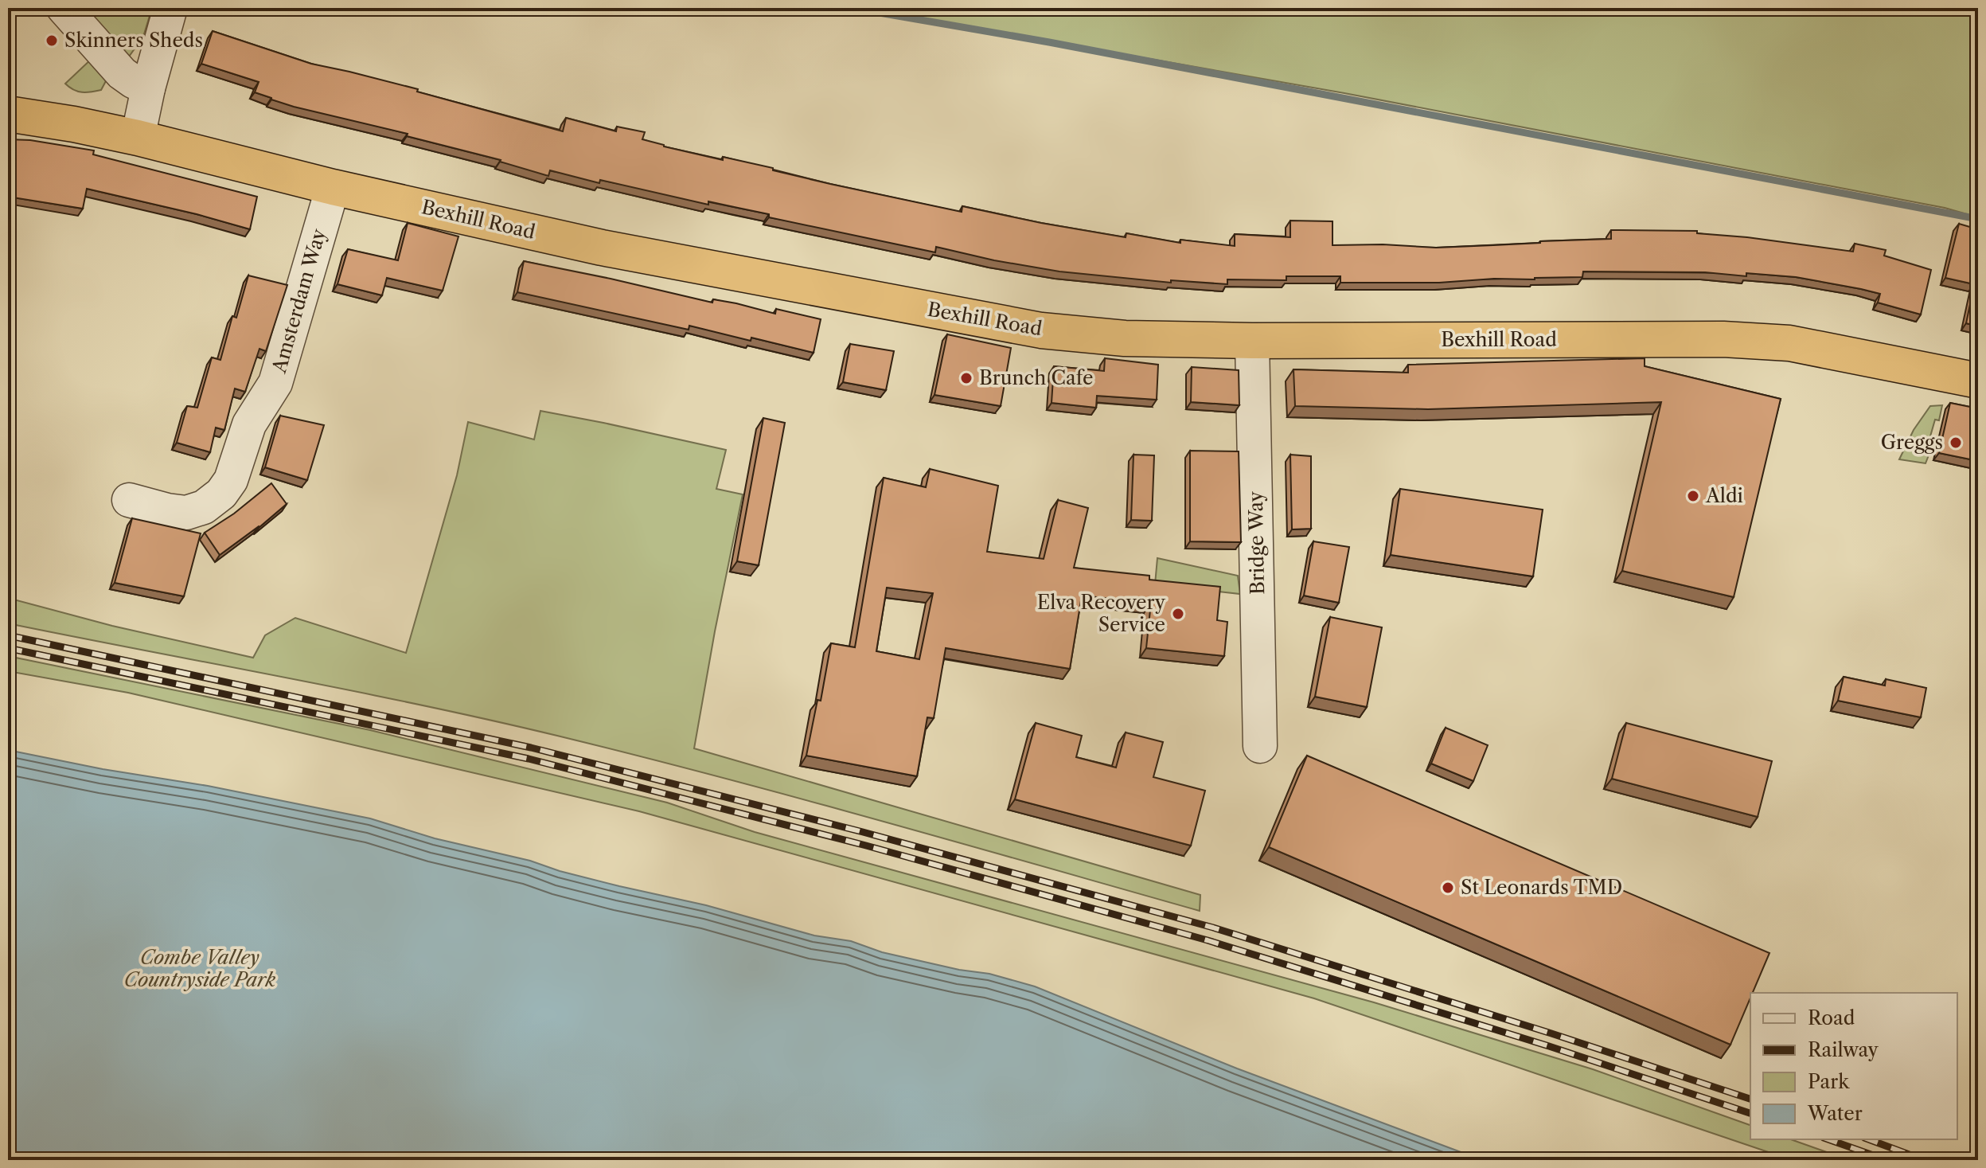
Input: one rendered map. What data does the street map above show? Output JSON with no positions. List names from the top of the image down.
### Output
{
  "streets": {
    "highway": ["Bexhill Road"],
    "street": ["Amsterdam Way", "Bridge Way"]
  },
  "crossings": [
    ["Bexhill Road", "Amsterdam Way"],
    ["Bexhill Road", "Bridge Way"]
  ],
  "parks": ["Combe Valley Countryside Park"],
  "places": [
    "Skinners Sheds",
    "Brunch Cafe",
    "Greggs",
    "Aldi",
    "Elva Recovery Service",
    "St Leonards TMD"
  ],
  "legend": [
    "Road",
    "Railway",
    "Park",
    "Water"
  ]
}
